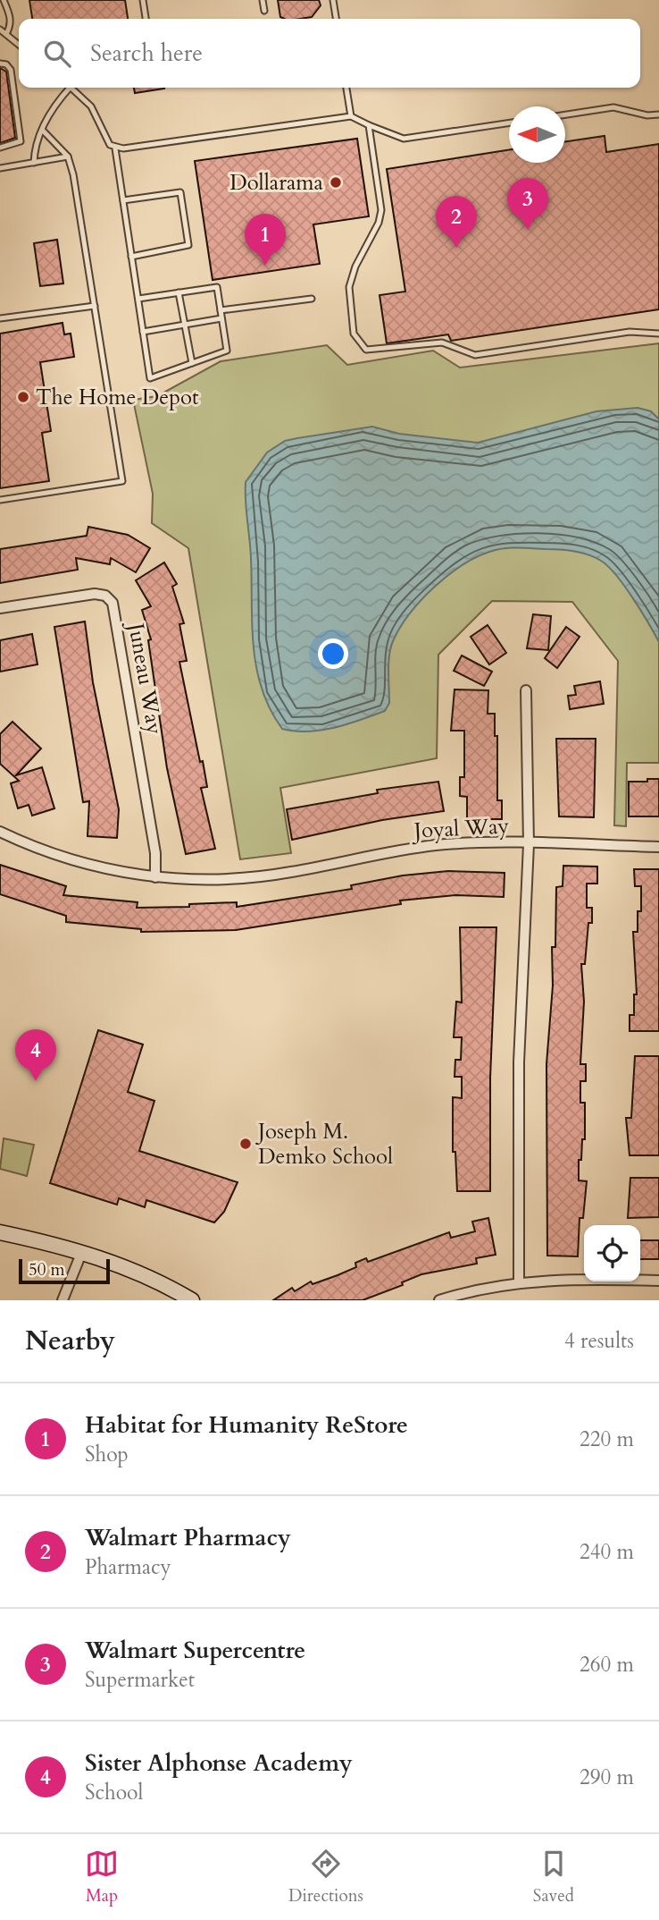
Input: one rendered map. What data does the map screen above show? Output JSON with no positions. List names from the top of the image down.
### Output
{
  "streets": {
    "street": ["Juneau Way", "Joyal Way"]
  },
  "crossings": [
    ["Juneau Way", "Joyal Way"]
  ],
  "places": ["Dollarama", "The Home Depot", "Joseph M. Demko School"],
  "scale_bar": "50 m",
  "north": "left",
  "page": {
    "search": "Search here",
    "pins": [
      "3",
      "2",
      "1",
      "4"
    ],
    "scale": "50 m",
    "heading": ["Nearby", "4 results"],
    "list": [
      {
        "mark": "1",
        "name": "Habitat for Humanity ReStore",
        "note": "Shop",
        "value": "220 m"
      },
      {
        "mark": "2",
        "name": "Walmart Pharmacy",
        "note": "Pharmacy",
        "value": "240 m"
      },
      {
        "mark": "3",
        "name": "Walmart Supercentre",
        "note": "Supermarket",
        "value": "260 m"
      },
      {
        "mark": "4",
        "name": "Sister Alphonse Academy",
        "note": "School",
        "value": "290 m"
      }
    ],
    "nav": ["Map", "Directions", "Saved"]
  }
}
